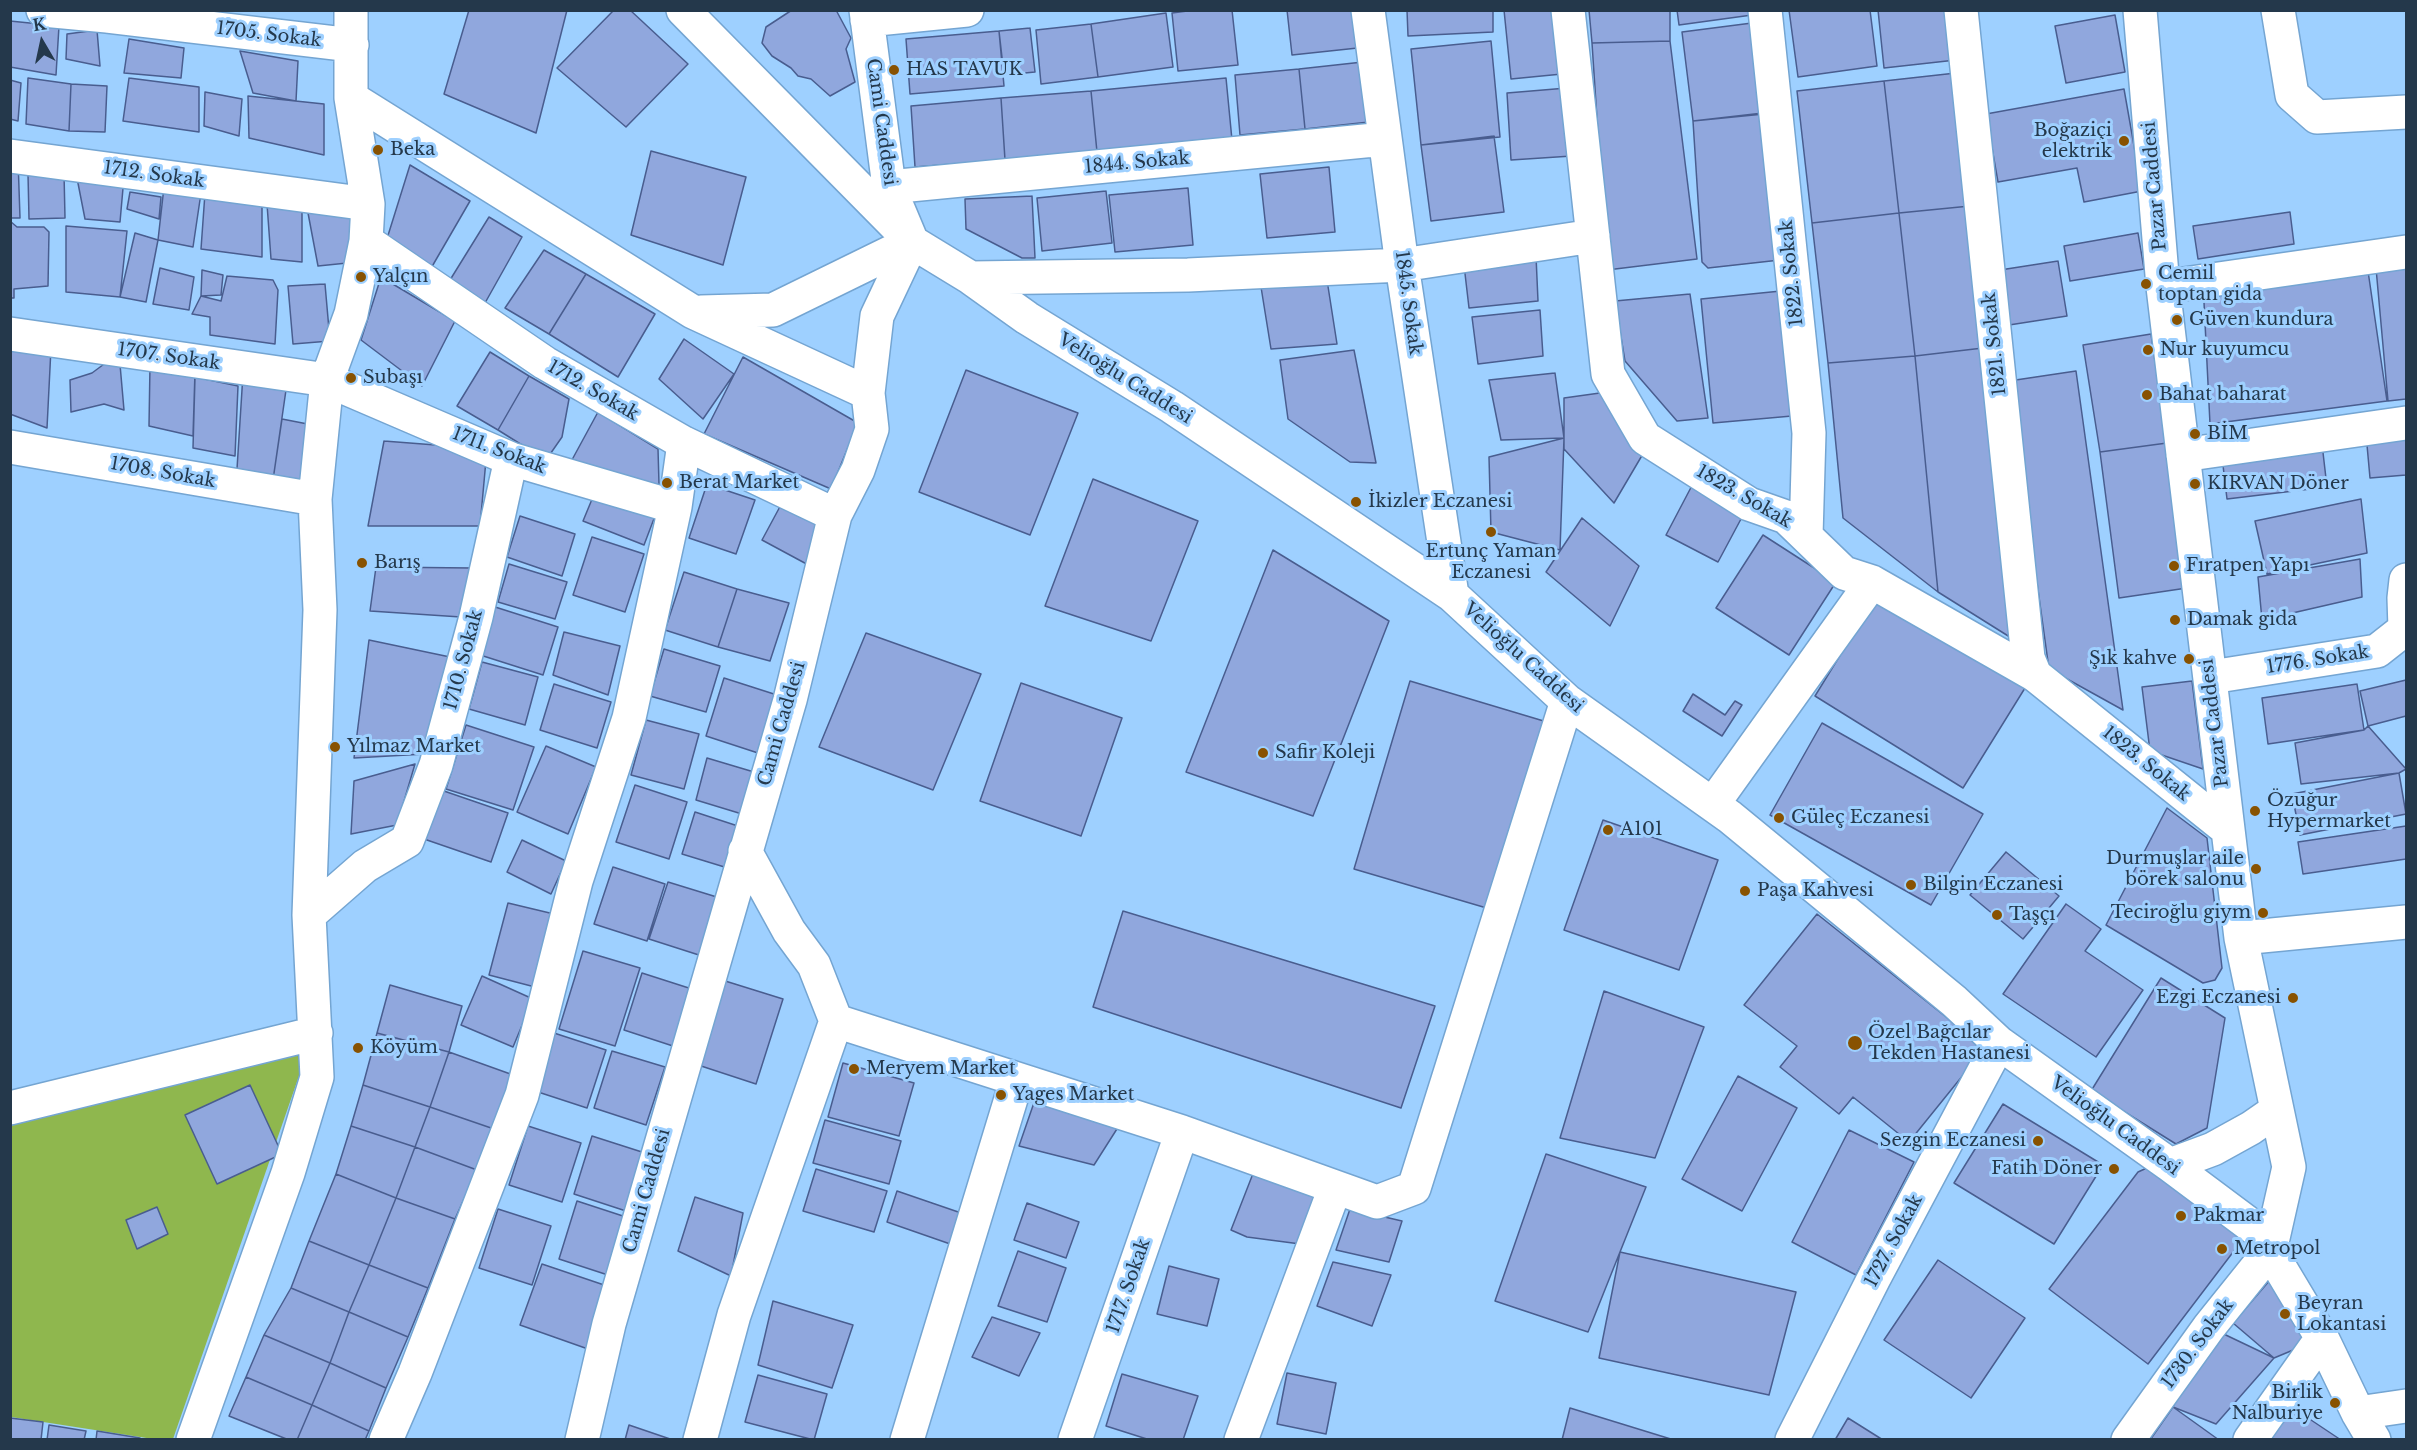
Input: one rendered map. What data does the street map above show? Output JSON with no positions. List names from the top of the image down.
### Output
{
  "streets": {
    "street": [
      "1705. Sokak",
      "Cami Caddesi",
      "1844. Sokak",
      "1712. Sokak",
      "Pazar Caddesi",
      "1822. Sokak",
      "1845. Sokak",
      "1821. Sokak",
      "1707. Sokak",
      "Velioğlu Caddesi",
      "1711. Sokak",
      "1708. Sokak",
      "1823. Sokak",
      "1710. Sokak",
      "1776. Sokak",
      "1727. Sokak",
      "1717. Sokak",
      "1730. Sokak"
    ]
  },
  "crossings": [
    ["Cami Caddesi", "1844. Sokak"],
    ["Cami Caddesi", "1712. Sokak"],
    ["Cami Caddesi", "Velioğlu Caddesi"],
    ["1844. Sokak", "1845. Sokak"],
    ["Pazar Caddesi", "Velioğlu Caddesi"],
    ["Pazar Caddesi", "1823. Sokak"],
    ["Pazar Caddesi", "1776. Sokak"],
    ["Pazar Caddesi", "1730. Sokak"],
    ["1822. Sokak", "1823. Sokak"],
    ["1845. Sokak", "Velioğlu Caddesi"],
    ["1821. Sokak", "1823. Sokak"],
    ["1707. Sokak", "1711. Sokak"],
    ["Velioğlu Caddesi", "1727. Sokak"],
    ["Velioğlu Caddesi", "1730. Sokak"],
    ["1711. Sokak", "1710. Sokak"]
  ],
  "places": [
    "HAS TAVUK",
    "Boğaziçi elektrik",
    "Beka",
    "Yalçın",
    "Cemil toptan gida",
    "Güven kundura",
    "Nur kuyumcu",
    "Subaşı",
    "Bahat baharat",
    "BİM",
    "Berat Market",
    "KIRVAN Döner",
    "İkizler Eczanesi",
    "Ertunç Yaman Eczanesi",
    "Barış",
    "Fıratpen Yapı",
    "Damak gida",
    "Şık kahve",
    "Yılmaz Market",
    "Safir Koleji",
    "Özuğur Hypermarket",
    "Güleç Eczanesi",
    "A101",
    "Durmuşlar aile börek salonu",
    "Bilgin Eczanesi",
    "Paşa Kahvesi",
    "Teciroğlu giym",
    "Taşçı",
    "Ezgi Eczanesi",
    "Özel Bağcılar Tekden Hastanesi",
    "Köyüm",
    "Meryem Market",
    "Yages Market",
    "Sezgin Eczanesi",
    "Fatih Döner",
    "Pakmar",
    "Metropol",
    "Beyran Lokantasi",
    "Birlik Nalburiye"
  ],
  "north": "top"
}
